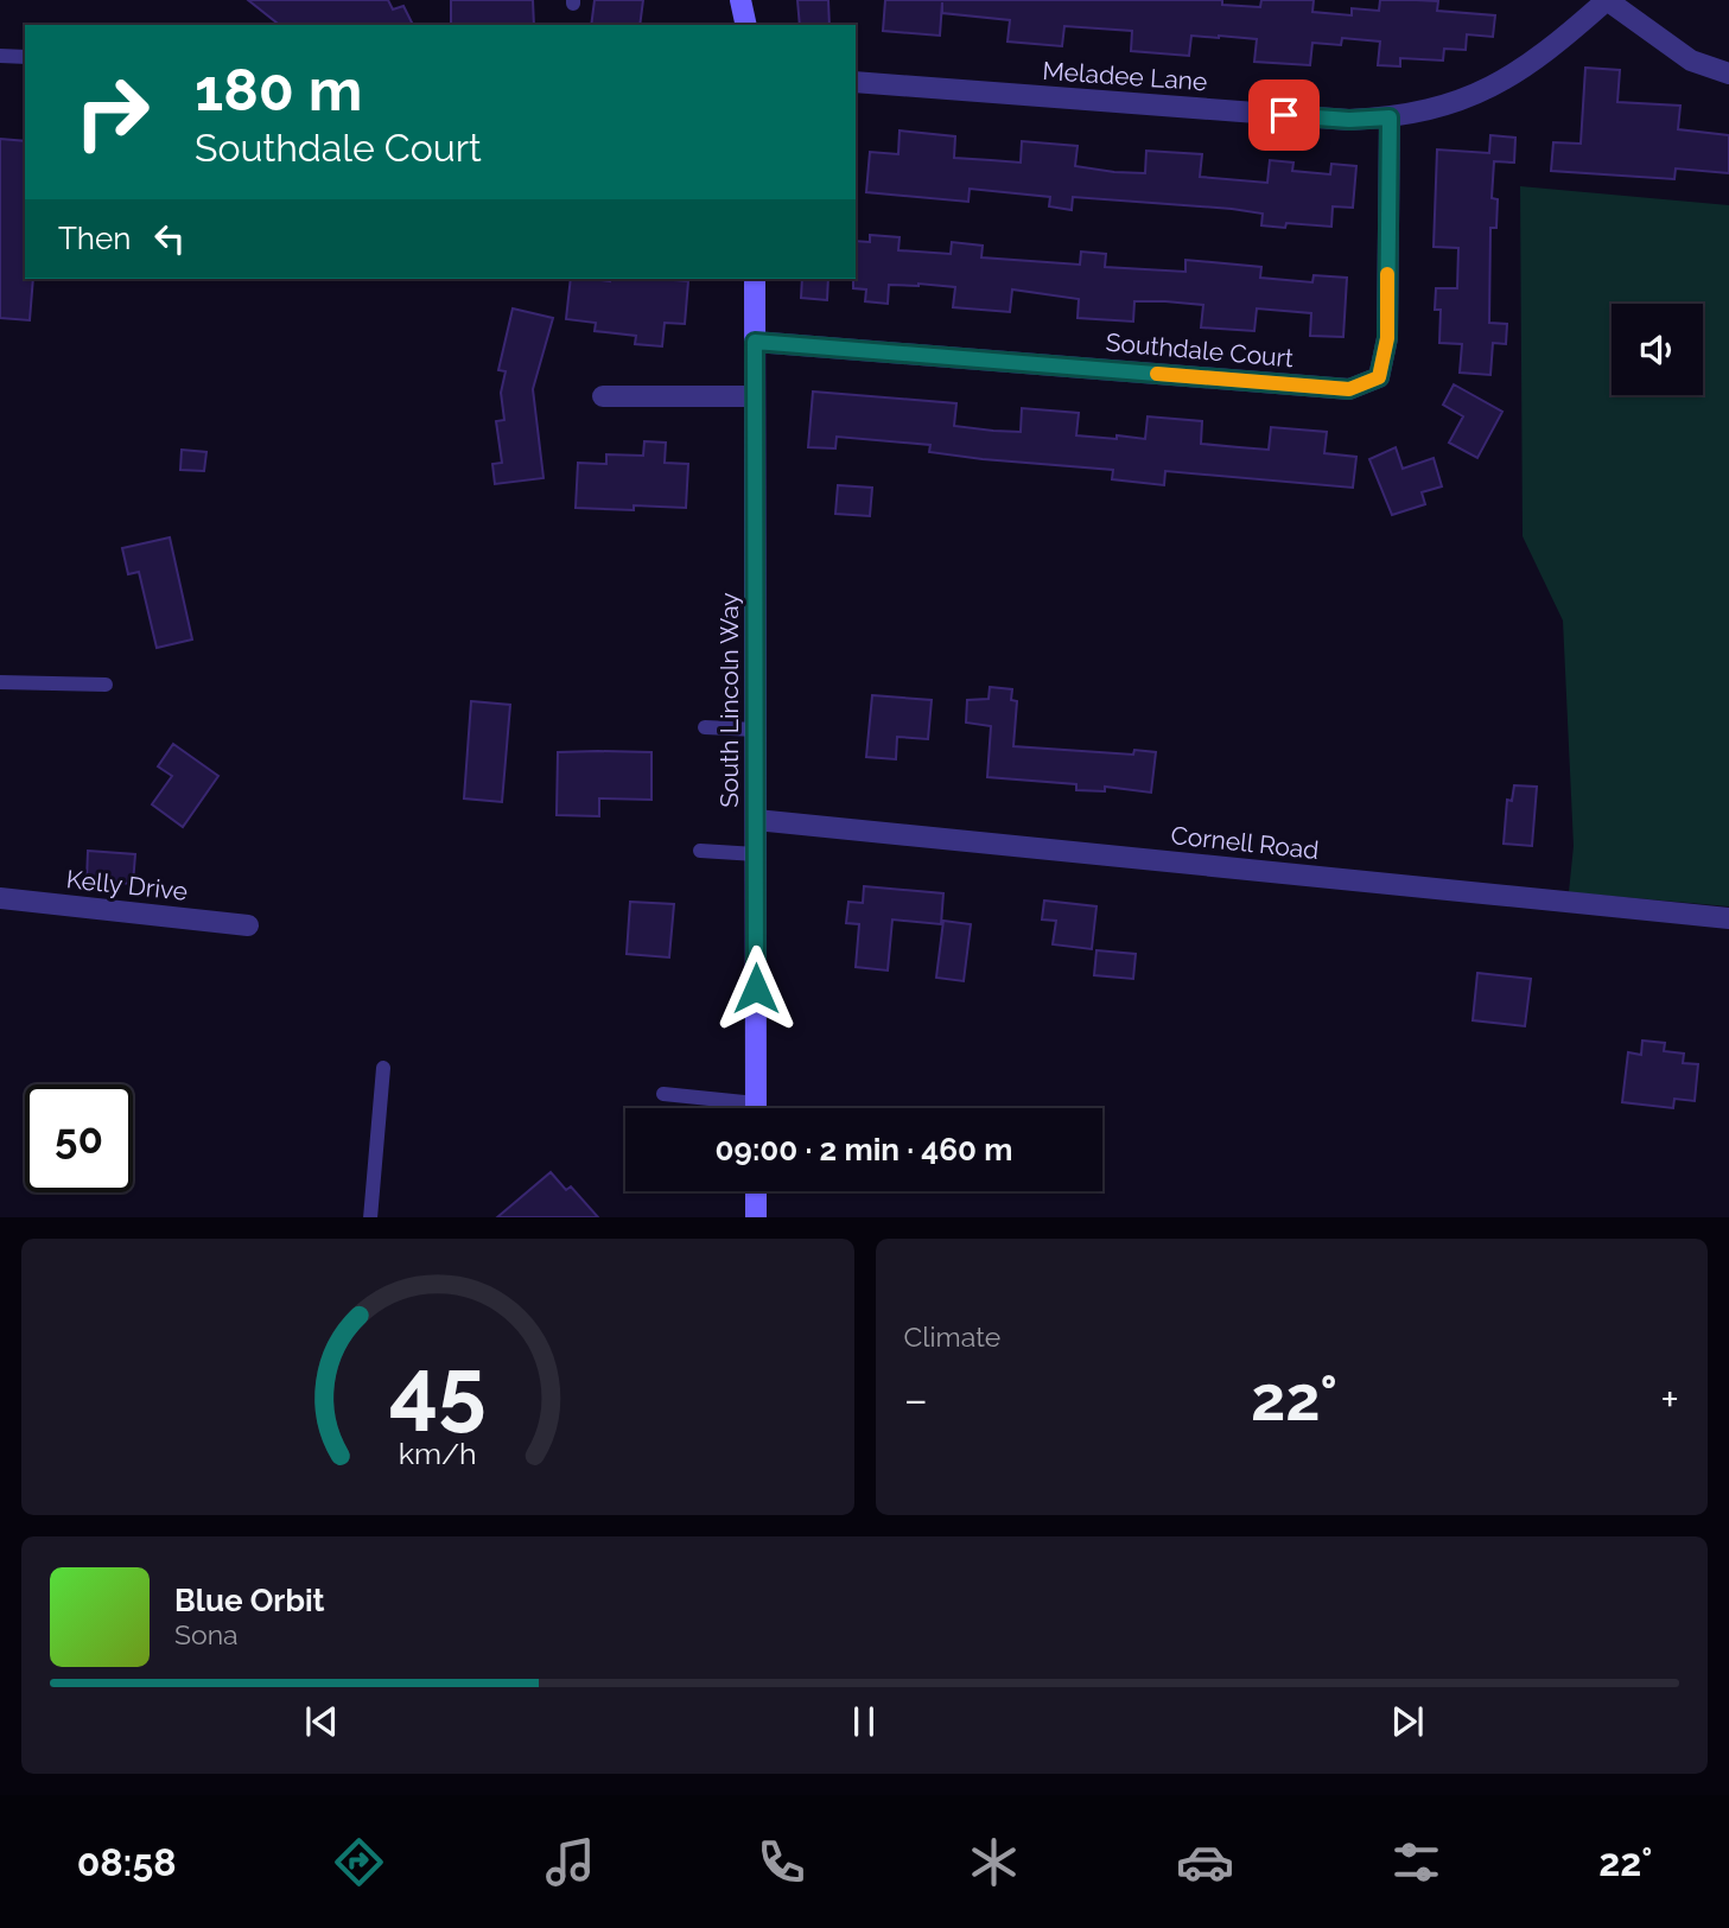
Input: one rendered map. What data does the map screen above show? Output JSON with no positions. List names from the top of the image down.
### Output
{
  "streets": {
    "main road": ["South Lincoln Way"],
    "street": [
      "Meladee Lane",
      "Southdale Court",
      "Cornell Road",
      "Kelly Drive"
    ]
  },
  "crossings": [
    ["Meladee Lane", "Southdale Court"],
    ["Southdale Court", "South Lincoln Way"],
    ["South Lincoln Way", "Cornell Road"]
  ],
  "page": {
    "turn": ["180 m", "Southdale Court"],
    "then": "Then",
    "limit": "50",
    "trip": "09:00 · 2 min · 460 m",
    "tile": "Climate",
    "heat": ["−", "22°", "+"],
    "song": ["Blue Orbit", "Sona"],
    "tabs": ["08:58", "22°"],
    "gauge": ["45", "km/h"]
  }
}
